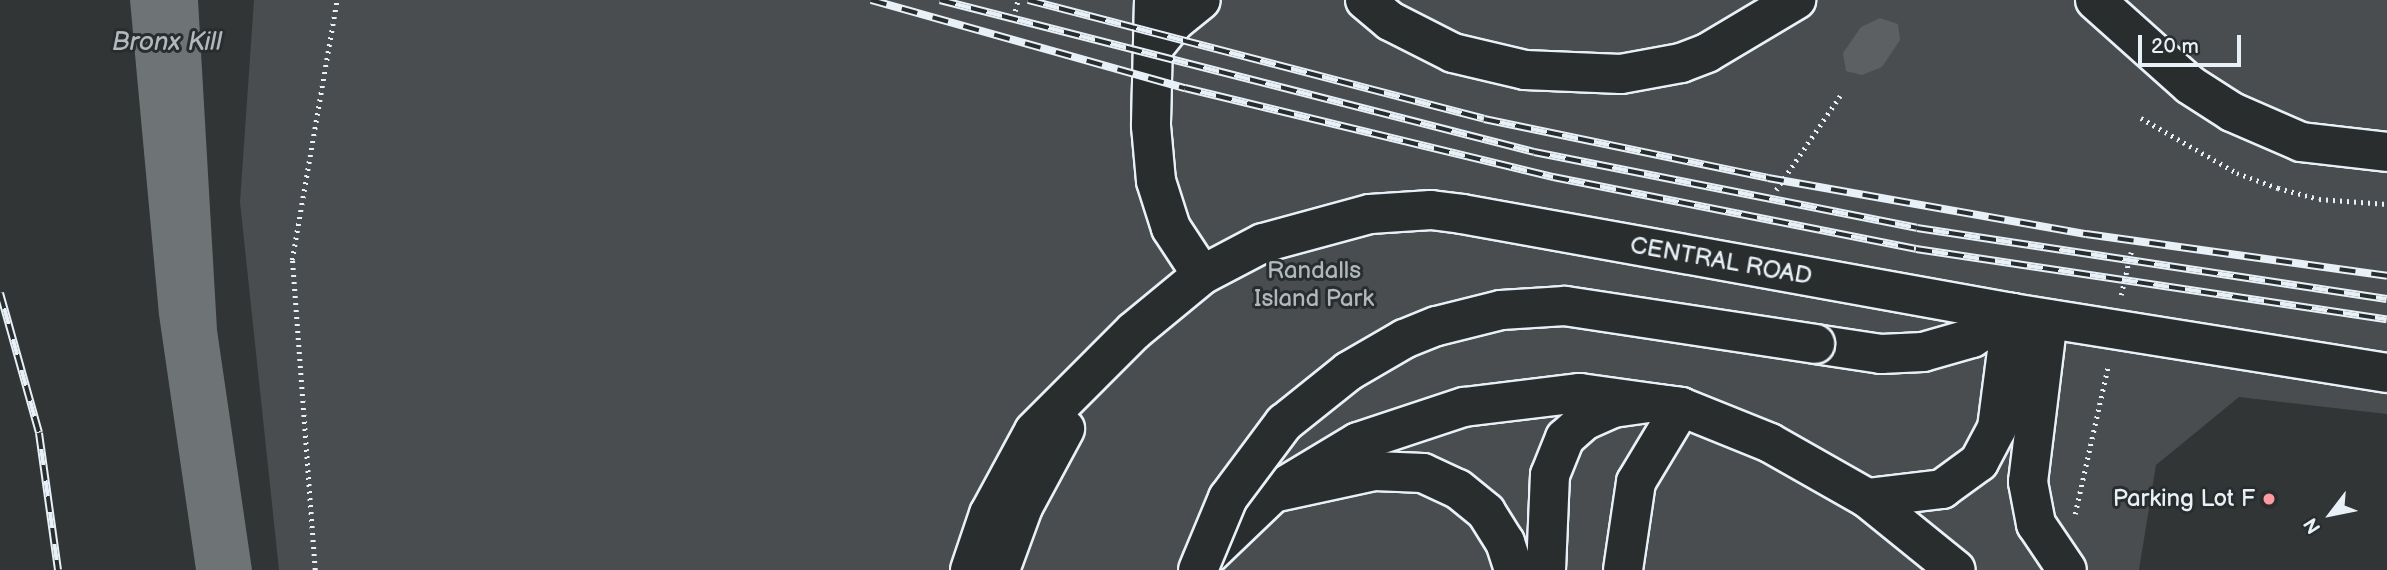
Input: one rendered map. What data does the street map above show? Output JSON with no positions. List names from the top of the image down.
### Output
{
  "streets": {
    "main road": ["CENTRAL ROAD"]
  },
  "water": ["Bronx Kill"],
  "parks": ["Randalls Island Park"],
  "places": ["Parking Lot F"],
  "scale_bar": "20 m",
  "north": "bottom left"
}
